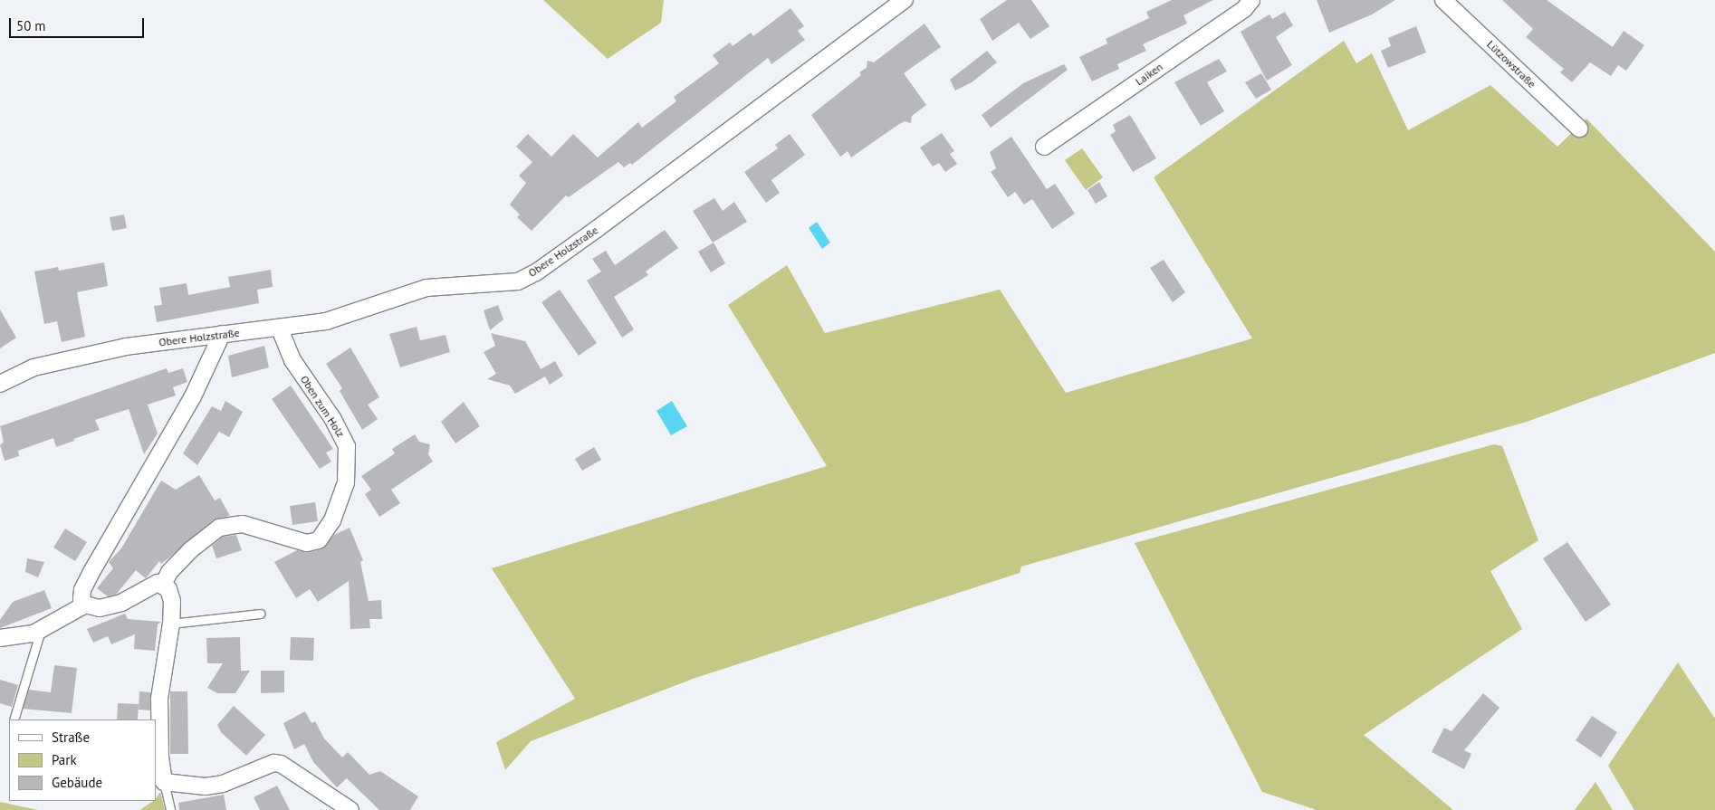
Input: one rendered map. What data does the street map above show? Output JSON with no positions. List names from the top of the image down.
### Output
{
  "streets": {
    "street": [
      "Lützowstraße",
      "Laiken",
      "Obere Holzstraße",
      "Oben zum Holz"
    ]
  },
  "crossings": [
    ["Obere Holzstraße", "Oben zum Holz"]
  ],
  "legend": ["Straße", "Park", "Gebäude"],
  "scale_bar": "50 m"
}
